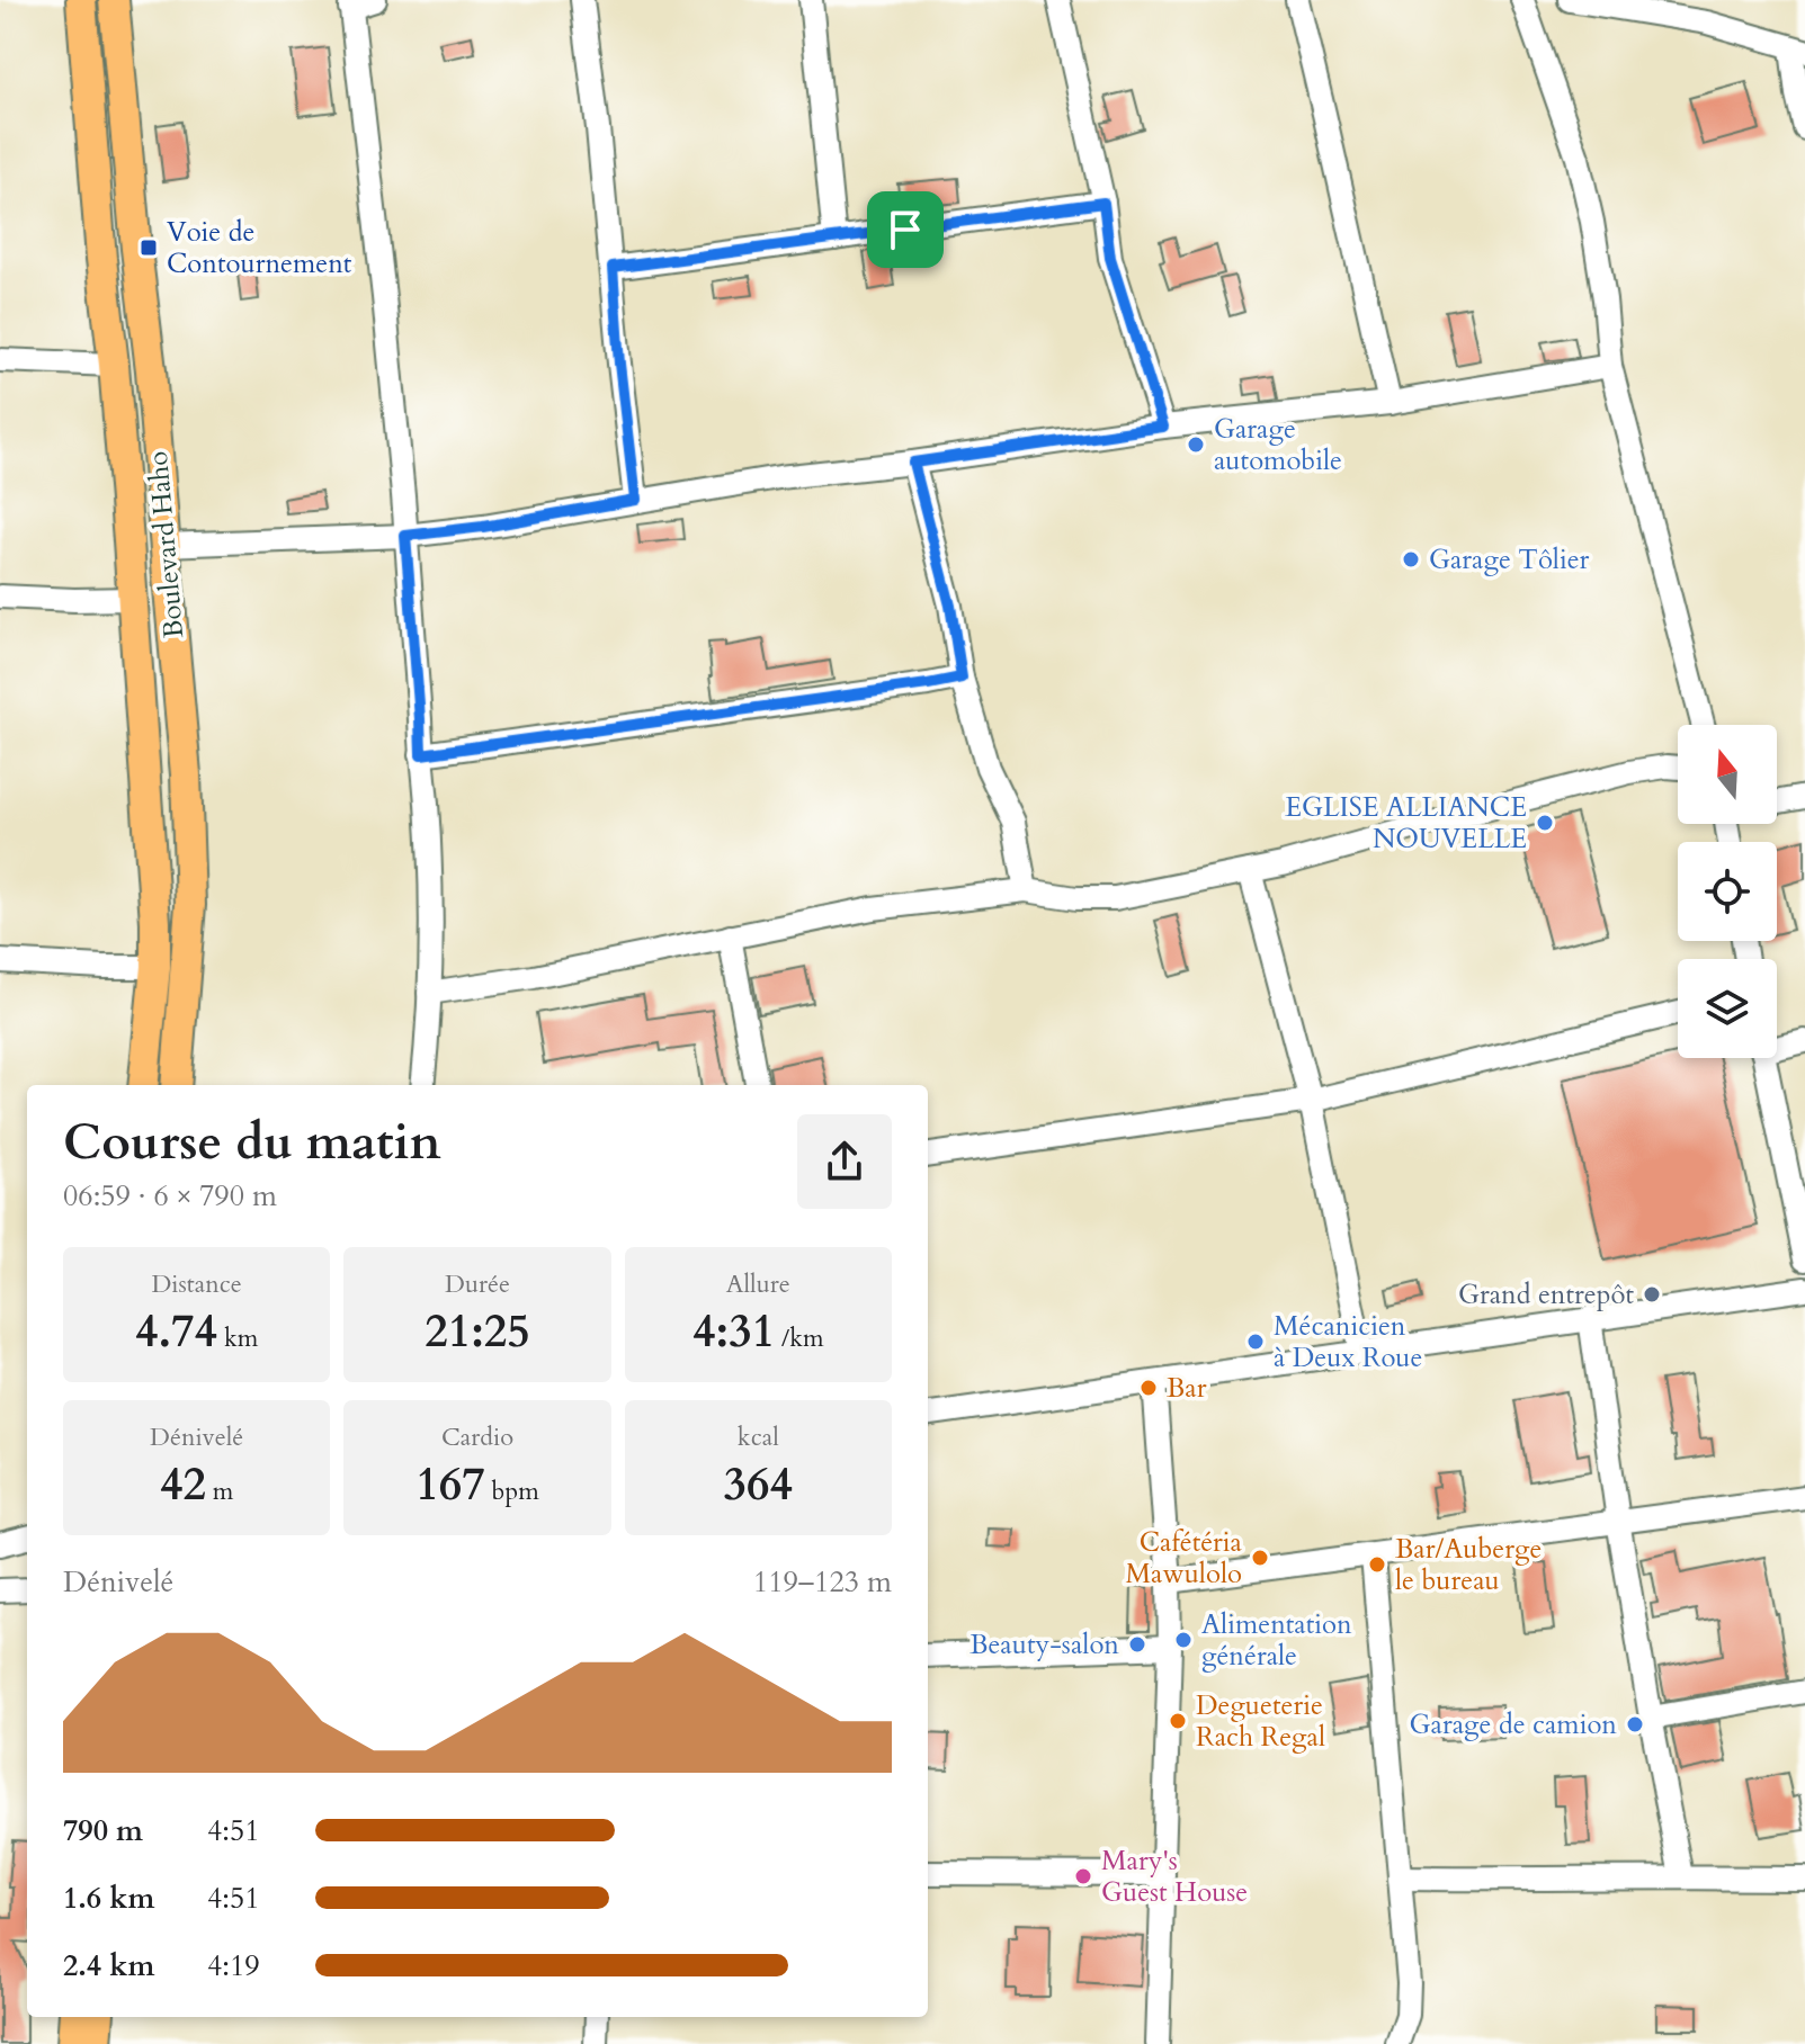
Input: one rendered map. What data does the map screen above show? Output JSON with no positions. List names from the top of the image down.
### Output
{
  "streets": {
    "main road": ["Boulevard Haho"]
  },
  "places": {
    "transit": ["Voie de Contournement"],
    "other": [
      "Garage automobile",
      "Garage Tôlier",
      "EGLISE ALLIANCE NOUVELLE",
      "Grand entrepôt",
      "Mécanicien à Deux Roue",
      "Bar",
      "Cafétéria Mawulolo",
      "Bar/Auberge le bureau",
      "Alimentation générale",
      "Beauty-salon",
      "Degueterie Rach Regal",
      "Garage de camion",
      "Mary's Guest House"
    ]
  },
  "north": "top",
  "page": {
    "heading": ["Course du matin", "06:59 · 6 × 790 m"],
    "stats": [
      ["Distance", "4.74 km"],
      ["Durée", "21:25"],
      ["Allure", "4:31 /km"],
      ["Dénivelé", "42 m"],
      ["Cardio", "167 bpm"],
      ["kcal", "364"]
    ],
    "chart": ["Dénivelé", "119–123 m"],
    "list": [
      {
        "name": "790 m",
        "note": "4:51"
      },
      {
        "name": "1.6 km",
        "note": "4:51"
      },
      {
        "name": "2.4 km",
        "note": "4:19"
      }
    ]
  }
}
